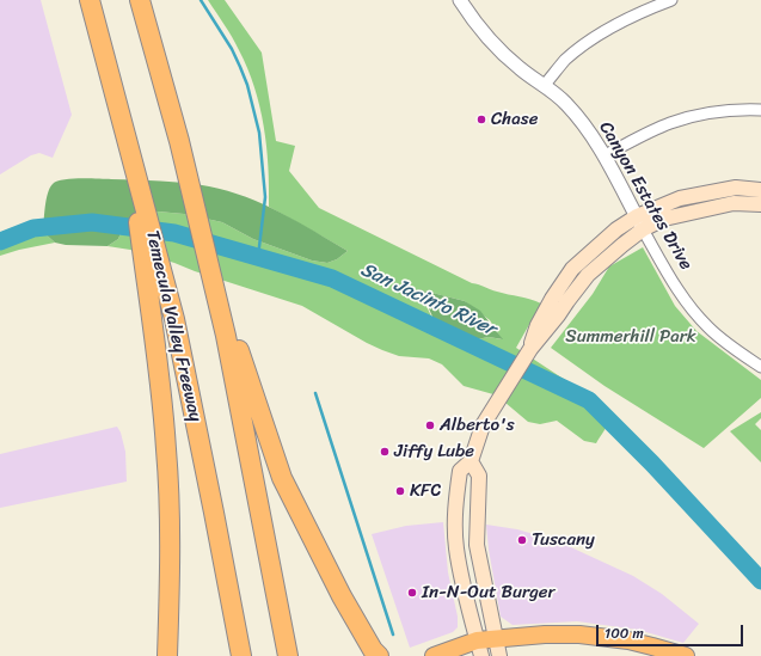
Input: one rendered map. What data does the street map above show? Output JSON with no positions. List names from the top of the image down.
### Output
{
  "streets": {
    "highway": ["Temecula Valley Freeway"],
    "street": ["Canyon Estates Drive"]
  },
  "water": ["San Jacinto River"],
  "parks": ["Summerhill Park"],
  "places": [
    "Chase",
    "Alberto's",
    "Jiffy Lube",
    "KFC",
    "Tuscany",
    "In-N-Out Burger"
  ],
  "scale_bar": "100 m"
}
